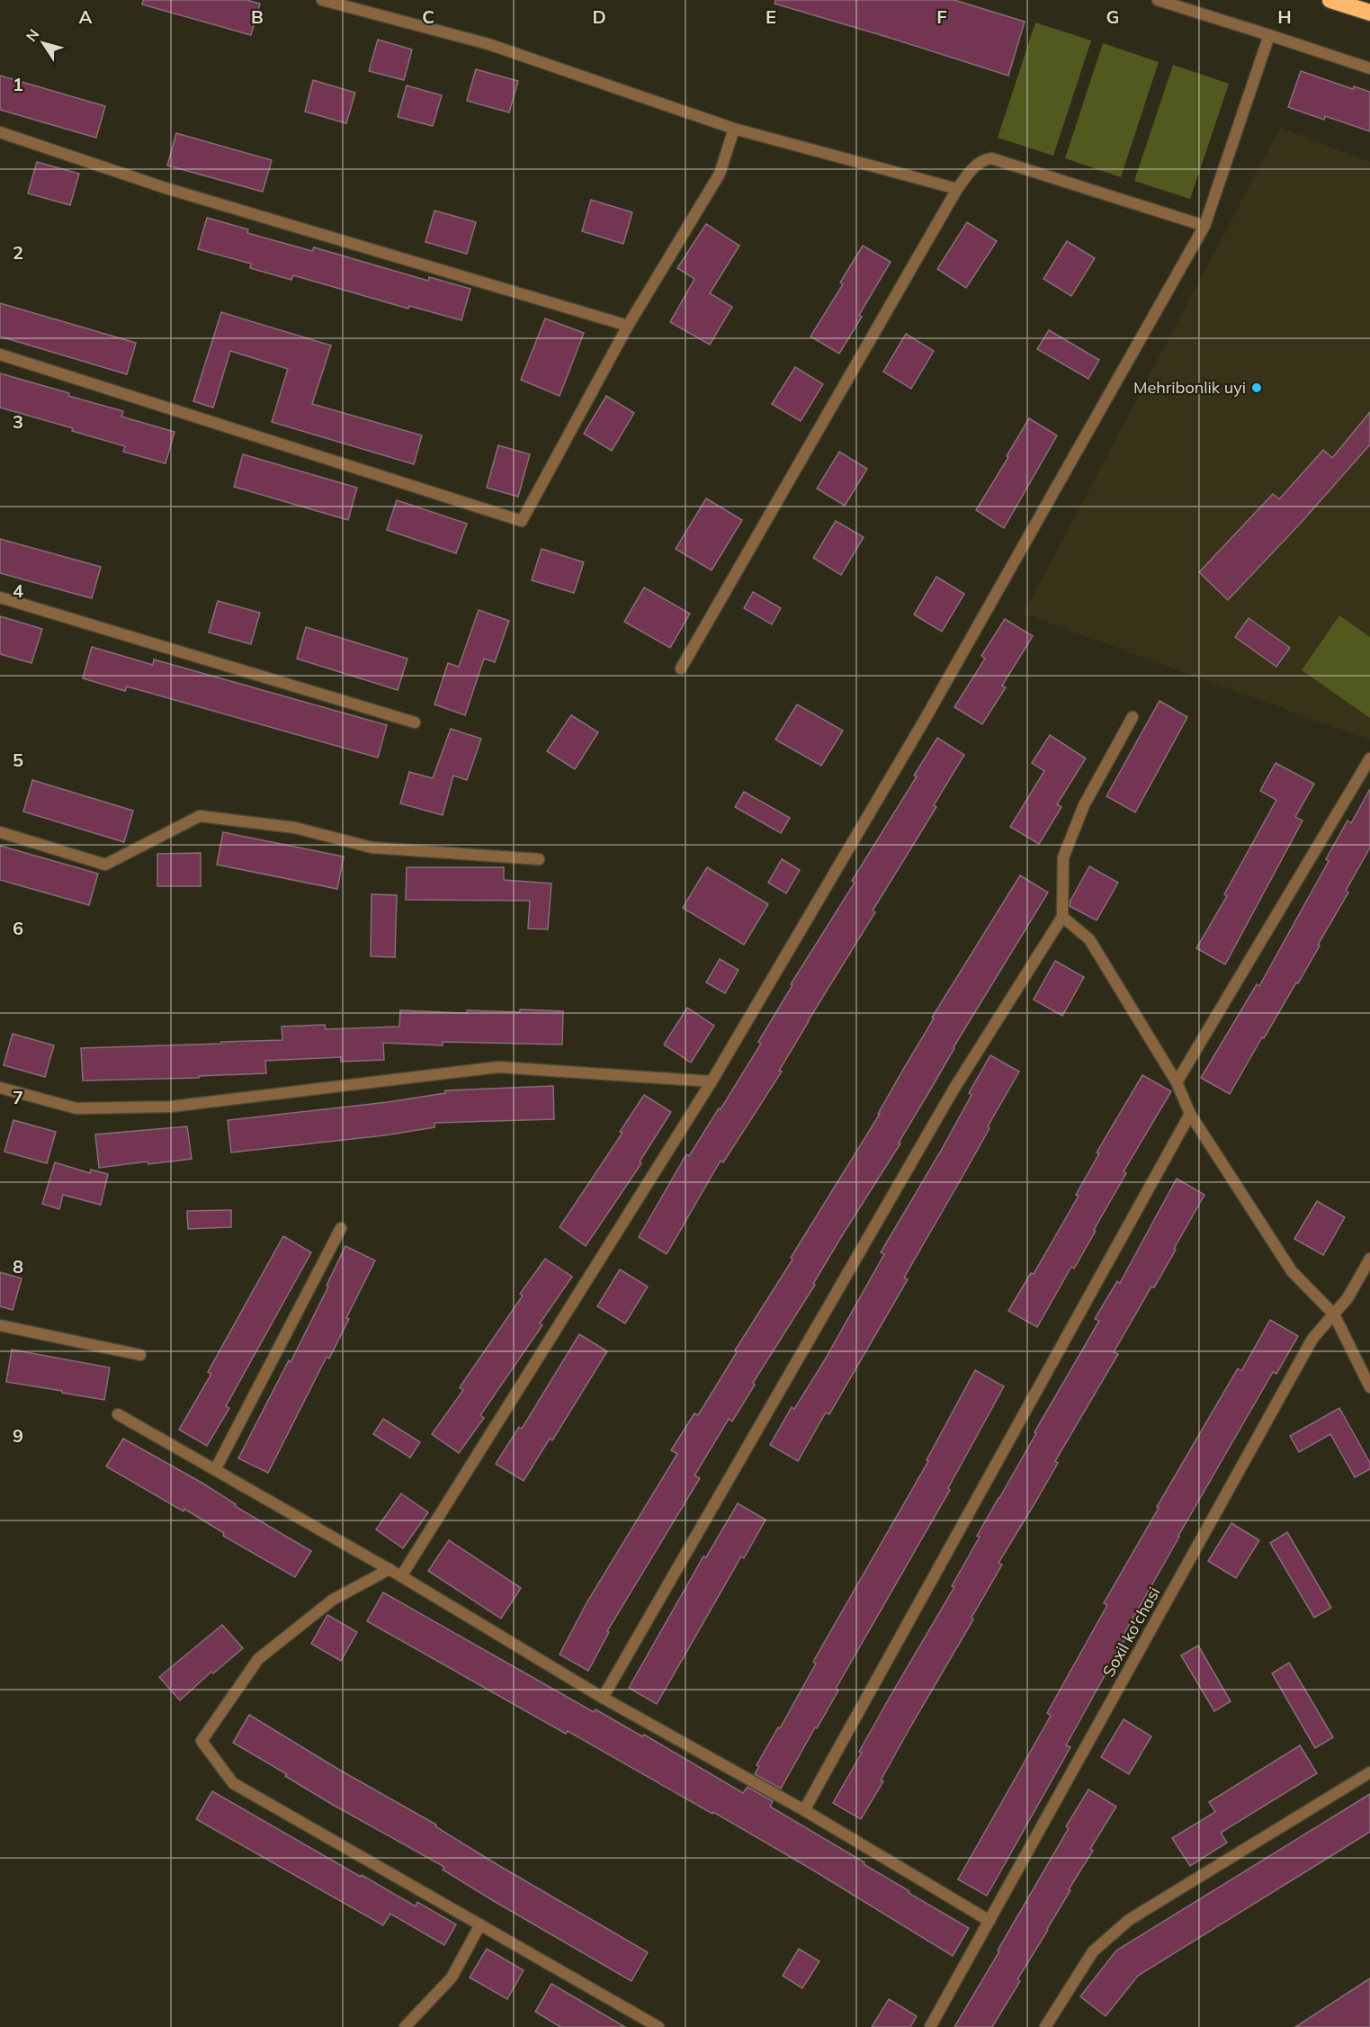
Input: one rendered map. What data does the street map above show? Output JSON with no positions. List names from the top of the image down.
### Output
{
  "streets": {
    "street": ["Soxil ko'chasi"]
  },
  "places": ["Mehribonlik uyi"],
  "north": "top left",
  "grid": {
    "columns": [
      "A",
      "B",
      "C",
      "D",
      "E",
      "F",
      "G",
      "H"
    ],
    "rows": [
      "1",
      "2",
      "3",
      "4",
      "5",
      "6",
      "7",
      "8",
      "9"
    ]
  }
}
